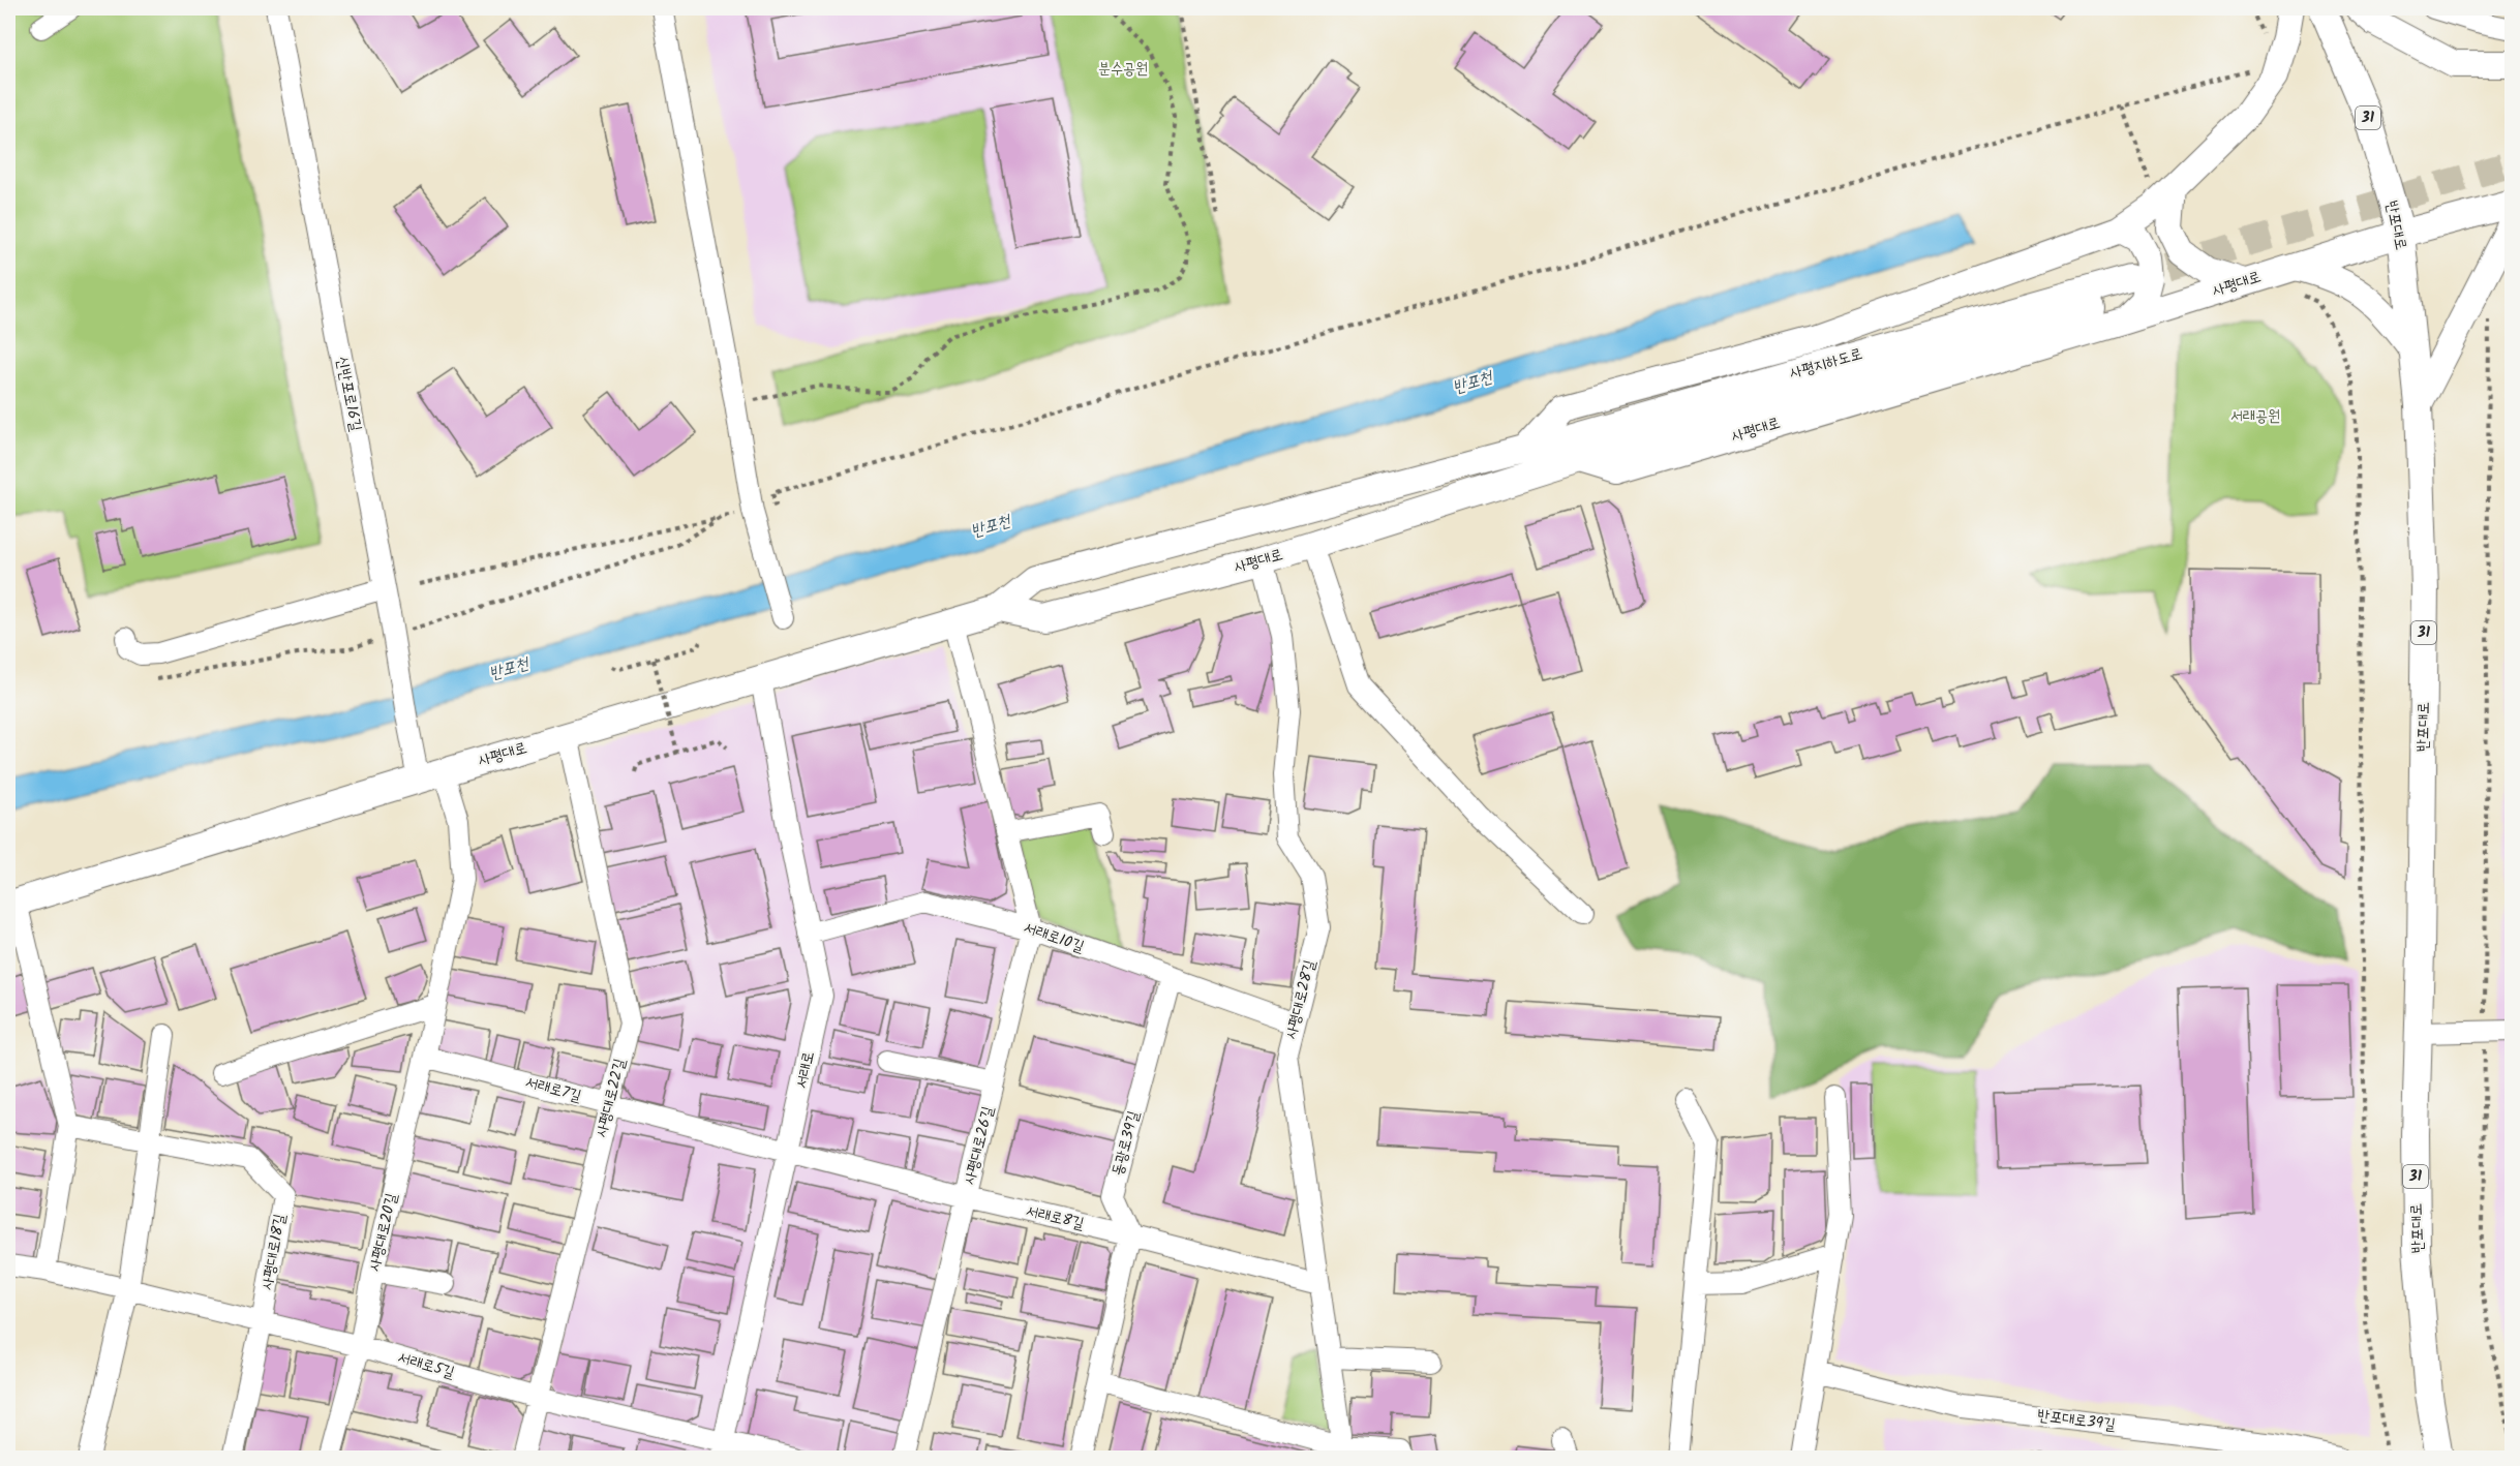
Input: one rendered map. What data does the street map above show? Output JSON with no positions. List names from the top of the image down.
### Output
{
  "streets": {
    "main road": [
      "31",
      "반포대로",
      "사평대로",
      "사평지하도로"
    ],
    "street": [
      "신반포로16길",
      "서래로10길",
      "사평대로28길",
      "서래로",
      "서래로7길",
      "사평대로22길",
      "동광로39길",
      "사평대로26길",
      "서래로8길",
      "사평대로20길",
      "사평대로18길",
      "서래로5길",
      "반포대로39길"
    ]
  },
  "crossings": [
    ["반포대로", "사평대로"],
    ["사평대로", "사평지하도로"],
    ["사평대로", "신반포로16길"],
    ["사평대로", "사평대로28길"],
    ["사평대로", "서래로"],
    ["사평대로", "사평대로22길"],
    ["사평대로", "사평대로26길"],
    ["사평대로", "사평대로20길"],
    ["서래로10길", "사평대로28길"],
    ["서래로10길", "서래로"],
    ["서래로10길", "동광로39길"],
    ["서래로10길", "사평대로26길"],
    ["사평대로28길", "서래로8길"],
    ["서래로", "서래로7길"],
    ["서래로", "서래로8길"],
    ["서래로", "서래로5길"],
    ["서래로7길", "사평대로22길"],
    ["서래로7길", "서래로8길"],
    ["서래로7길", "사평대로20길"],
    ["사평대로22길", "서래로5길"],
    ["동광로39길", "서래로8길"],
    ["사평대로26길", "서래로8길"],
    ["사평대로20길", "서래로5길"],
    ["사평대로18길", "서래로5길"]
  ],
  "water": ["반포천"],
  "parks": ["분수공원", "서래공원"]
}
